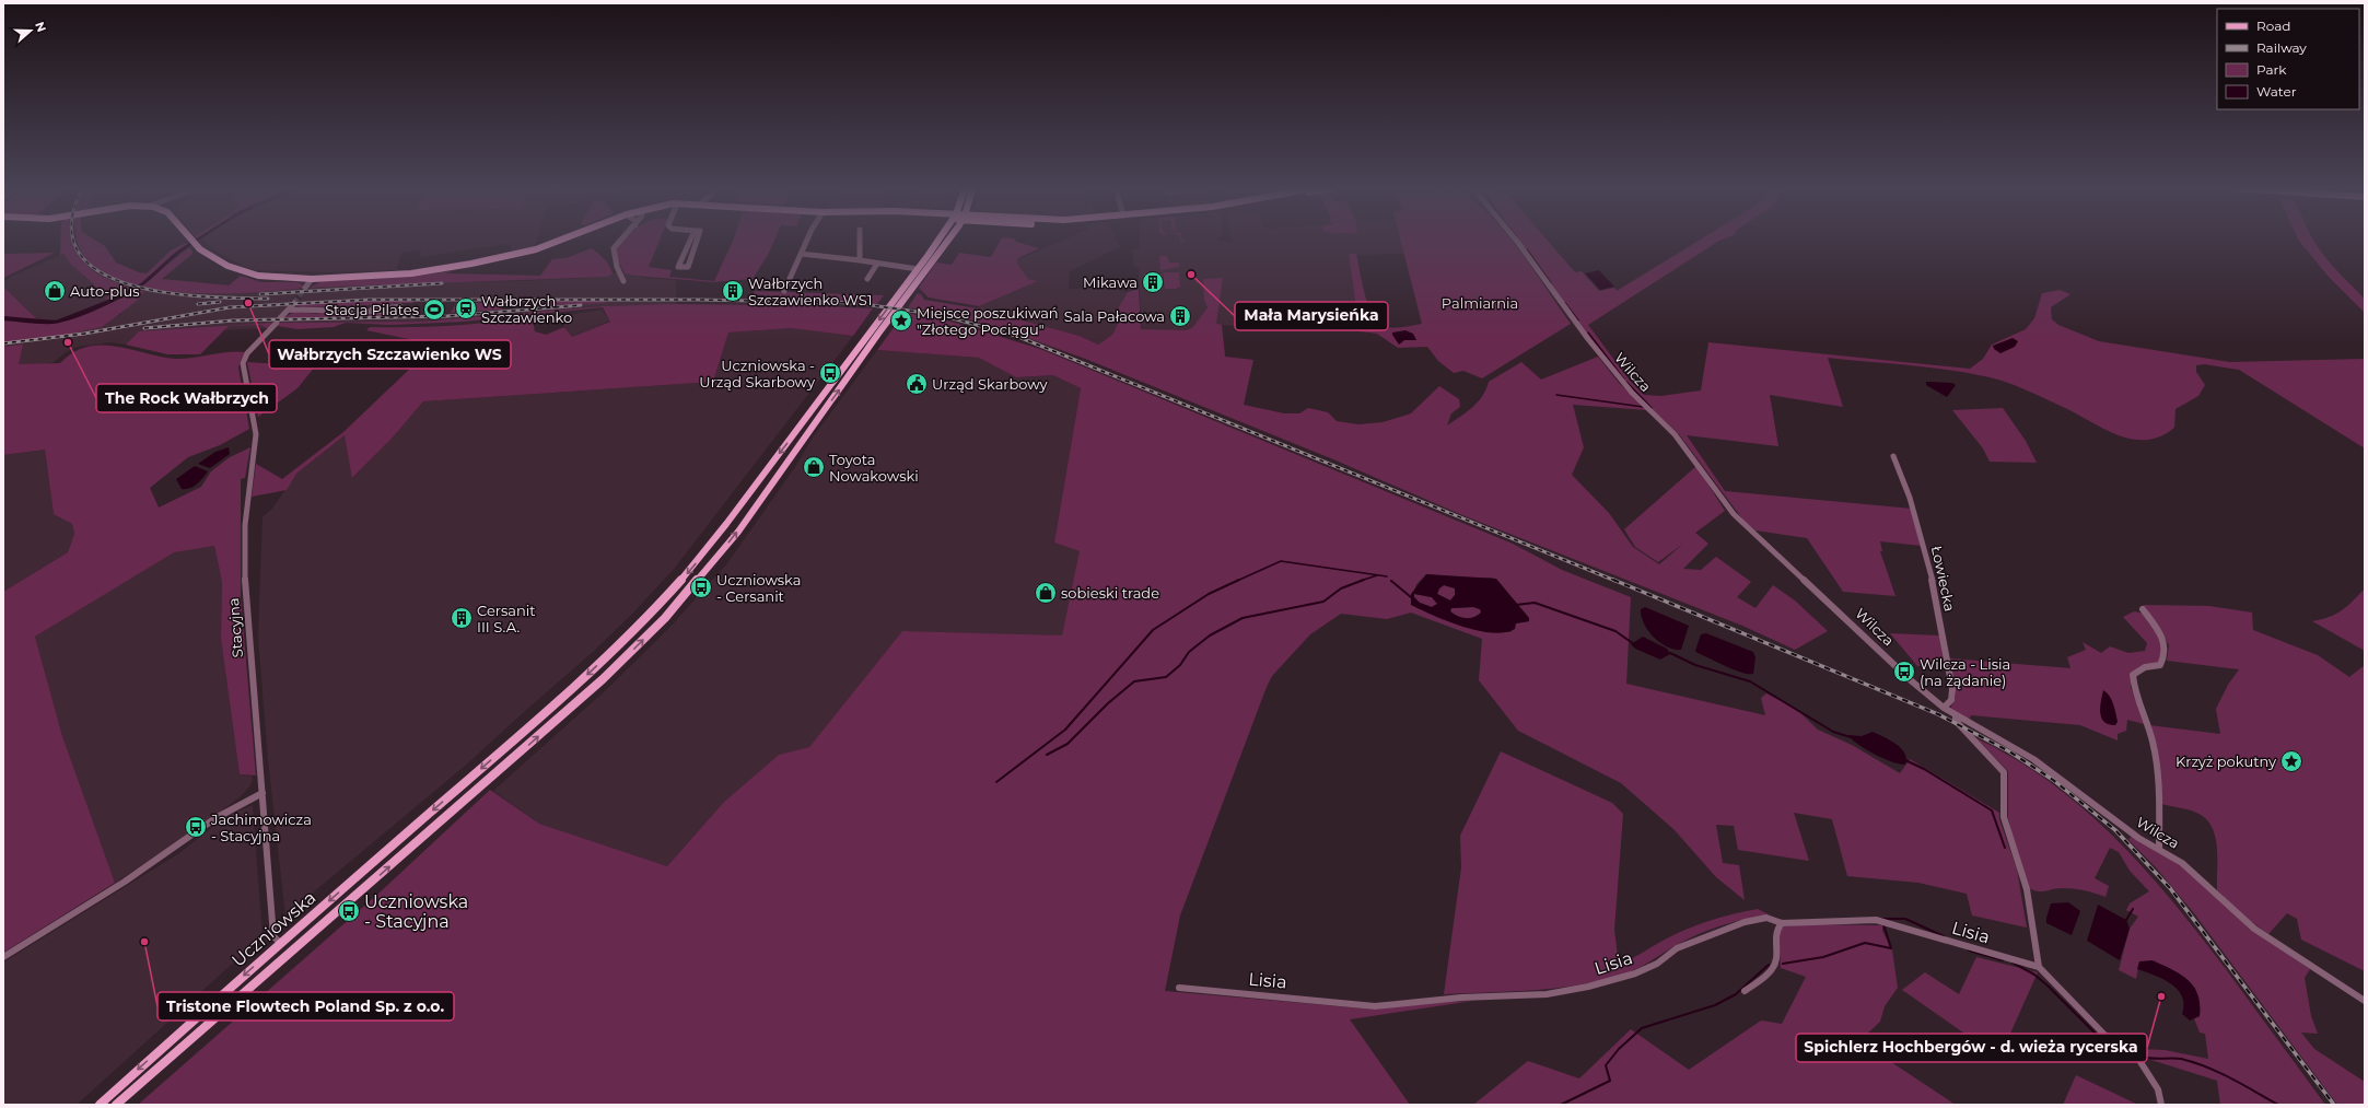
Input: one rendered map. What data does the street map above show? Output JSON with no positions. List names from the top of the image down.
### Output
{
  "streets": {
    "main road": ["Uczniowska"],
    "street": [
      "Wilcza",
      "Łowiecka",
      "Stacyjna",
      "Lisia"
    ]
  },
  "crossings": [
    ["Wilcza", "Łowiecka"],
    ["Stacyjna", "Uczniowska"]
  ],
  "parks": ["Palmiarnia"],
  "places": {
    "other": [
      "Mała Marysieńka",
      "Wałbrzych Szczawienko WS",
      "The Rock Wałbrzych",
      "Tristone Flowtech Poland Sp. z o.o.",
      "Spichlerz Hochbergów - d. wieża rycerska"
    ],
    "building": [
      "Mikawa",
      "Wałbrzych Szczawienko WS1",
      "Sala Pałacowa",
      "Cersanit III S.A."
    ],
    "shop": ["Auto-plus", "Toyota Nowakowski", "sobieski trade"],
    "station": ["Wałbrzych Szczawienko"],
    "sports": ["Stacja Pilates"],
    "place": ["Miejsce poszukiwań \"Złotego Pociągu\"", "Krzyż pokutny"],
    "bus stop": [
      "Uczniowska - Urząd Skarbowy",
      "Uczniowska - Cersanit",
      "Wilcza - Lisia (na żądanie)",
      "Jachimowicza - Stacyjna",
      "Uczniowska - Stacyjna"
    ],
    "public building": ["Urząd Skarbowy"]
  },
  "legend": [
    "Road",
    "Railway",
    "Park",
    "Water"
  ],
  "north": "right"
}
